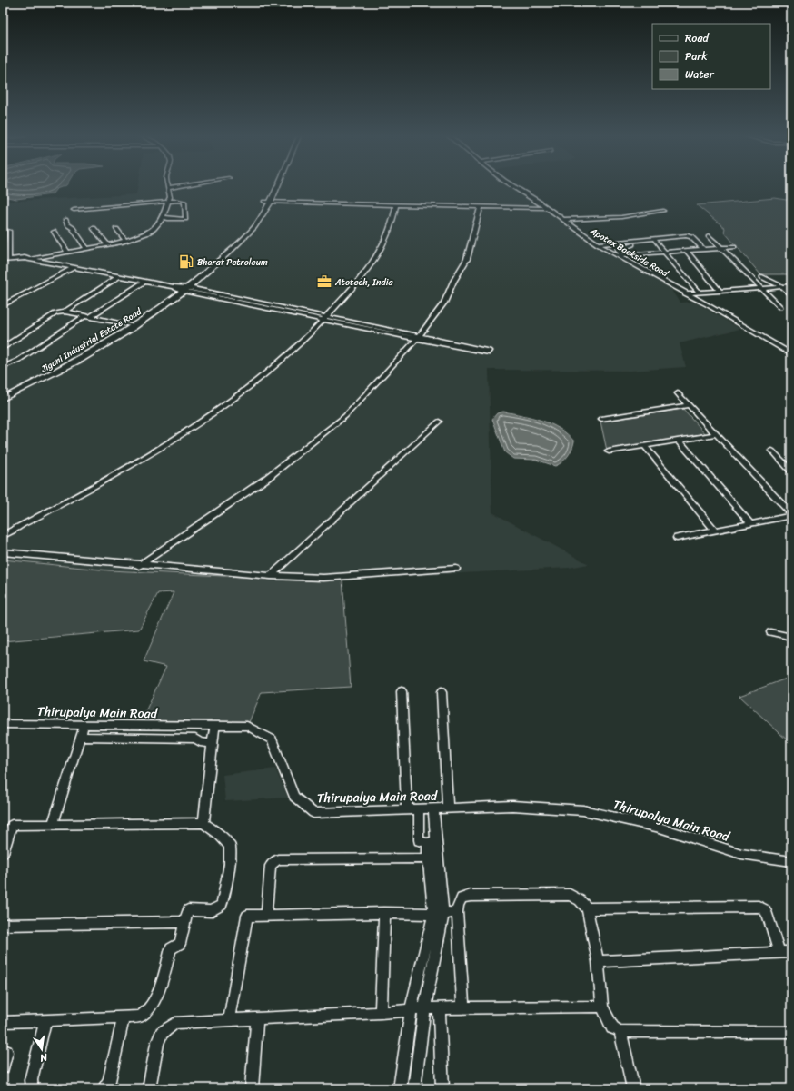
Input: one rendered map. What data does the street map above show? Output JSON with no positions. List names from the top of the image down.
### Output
{
  "streets": {
    "main road": ["Jigani Industrial Estate Road"],
    "street": ["Apotex Backside Road", "Thirupalya Main Road"]
  },
  "places": {
    "fuel station": ["Bharat Petroleum"],
    "office": ["Atotech, India"]
  },
  "legend": ["Road", "Park", "Water"],
  "north": "bottom"
}
